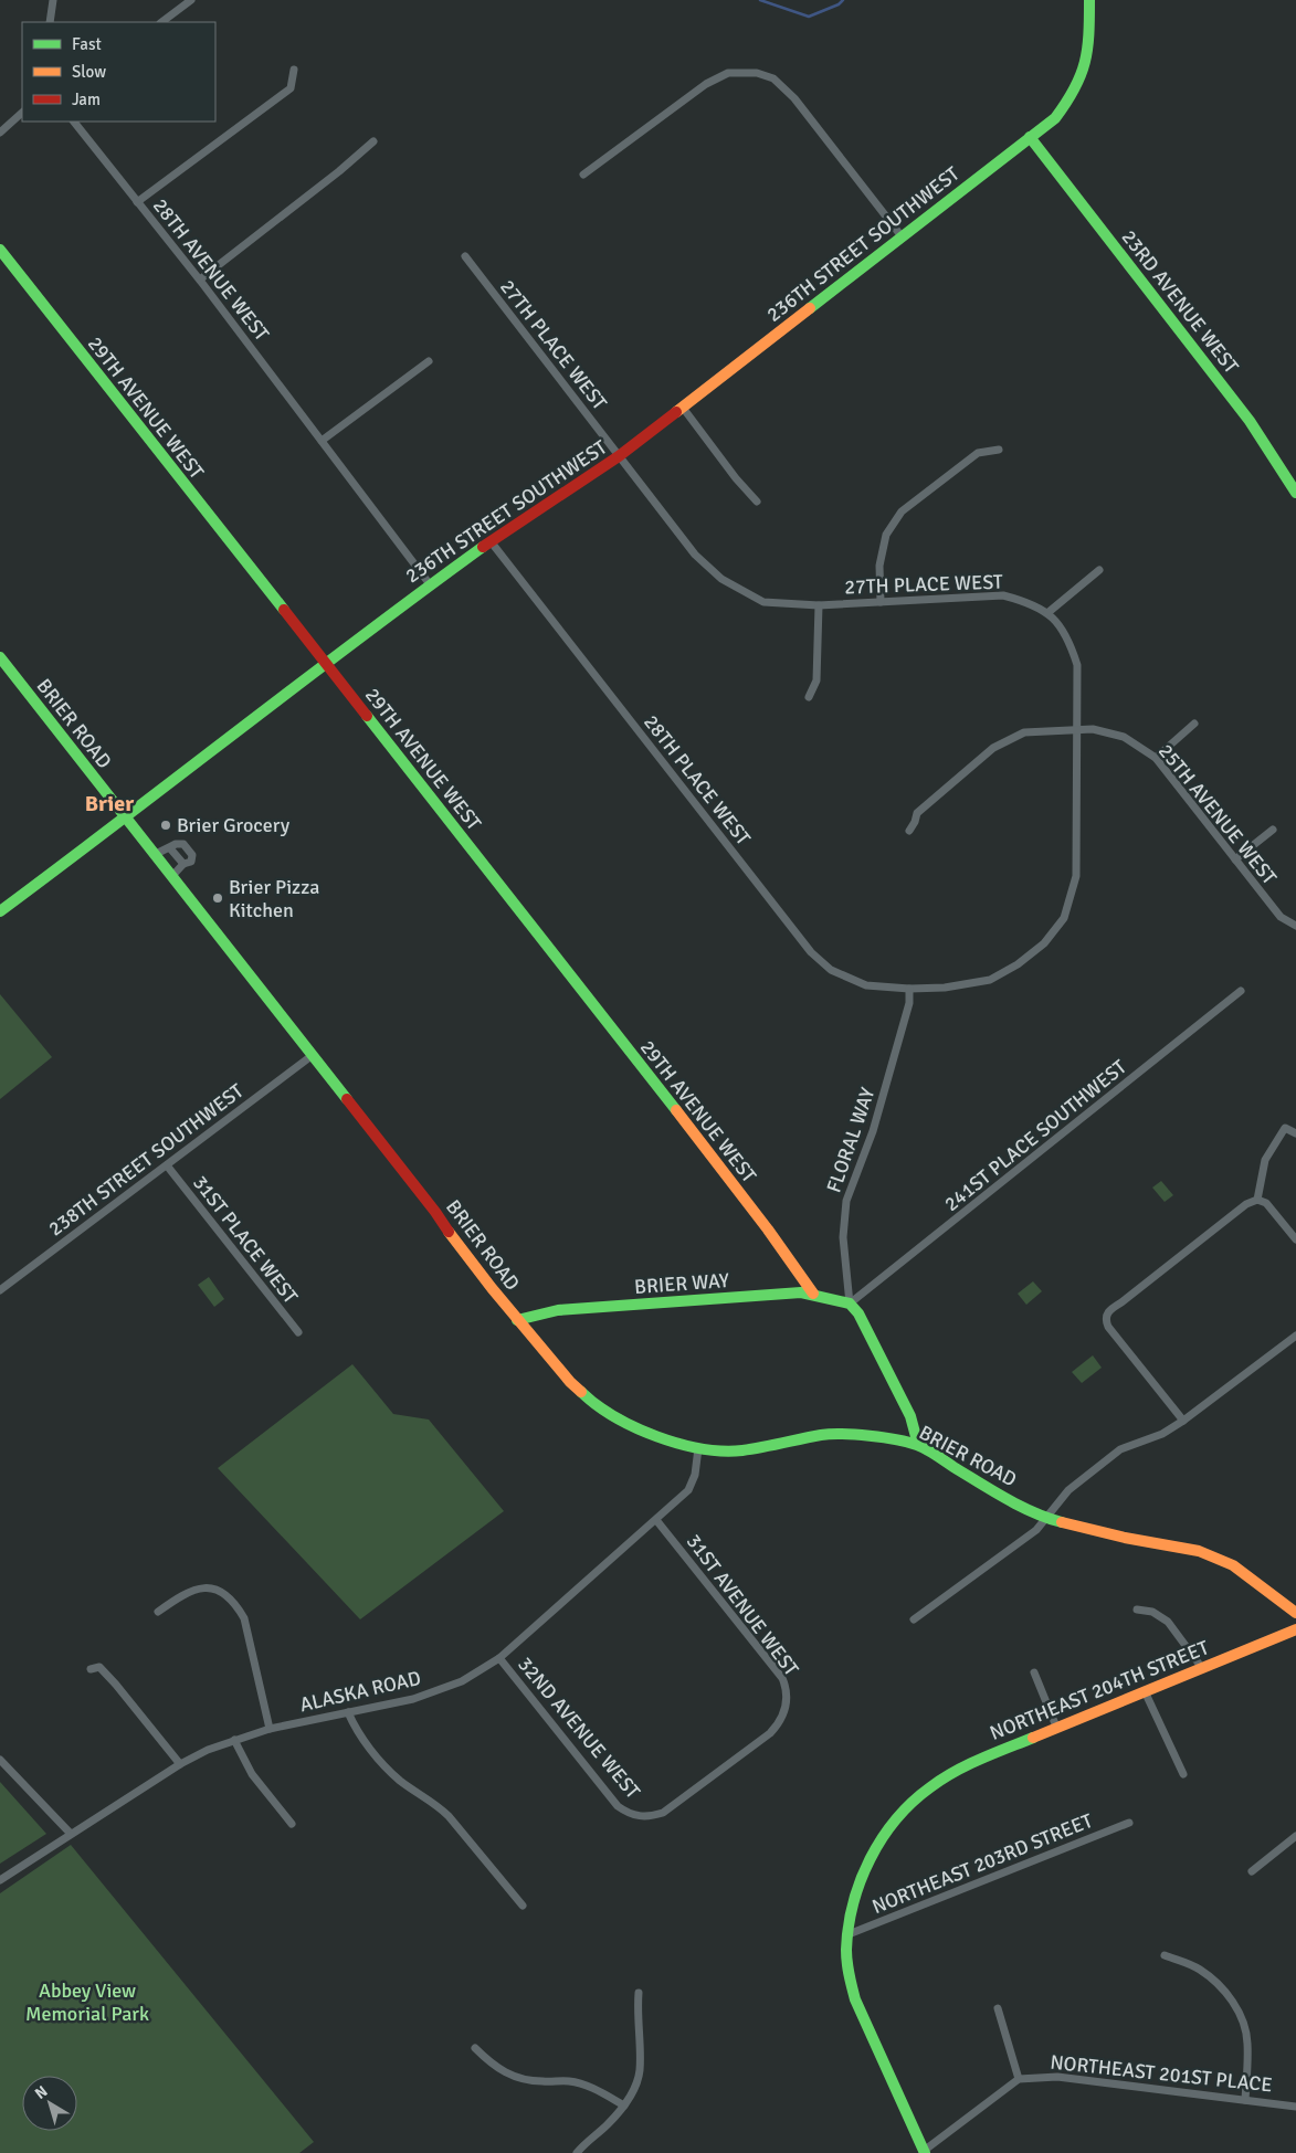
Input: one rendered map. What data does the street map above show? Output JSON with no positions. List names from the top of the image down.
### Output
{
  "streets": {
    "street": [
      "236TH STREET SOUTHWEST",
      "28TH AVENUE WEST",
      "23RD AVENUE WEST",
      "27TH PLACE WEST",
      "29TH AVENUE WEST",
      "BRIER ROAD",
      "28TH PLACE WEST",
      "25TH AVENUE WEST",
      "241ST PLACE SOUTHWEST",
      "FLORAL WAY",
      "238TH STREET SOUTHWEST",
      "31ST PLACE WEST",
      "BRIER WAY",
      "31ST AVENUE WEST",
      "NORTHEAST 204TH STREET",
      "ALASKA ROAD",
      "32ND AVENUE WEST",
      "NORTHEAST 203RD STREET",
      "NORTHEAST 201ST PLACE"
    ]
  },
  "crossings": [
    ["236TH STREET SOUTHWEST", "28TH AVENUE WEST"],
    ["236TH STREET SOUTHWEST", "23RD AVENUE WEST"],
    ["236TH STREET SOUTHWEST", "27TH PLACE WEST"],
    ["236TH STREET SOUTHWEST", "29TH AVENUE WEST"],
    ["236TH STREET SOUTHWEST", "BRIER ROAD"],
    ["236TH STREET SOUTHWEST", "28TH PLACE WEST"],
    ["27TH PLACE WEST", "28TH PLACE WEST"],
    ["27TH PLACE WEST", "25TH AVENUE WEST"],
    ["27TH PLACE WEST", "FLORAL WAY"],
    ["29TH AVENUE WEST", "BRIER WAY"],
    ["BRIER ROAD", "238TH STREET SOUTHWEST"],
    ["BRIER ROAD", "BRIER WAY"],
    ["BRIER ROAD", "ALASKA ROAD"],
    ["28TH PLACE WEST", "FLORAL WAY"],
    ["241ST PLACE SOUTHWEST", "FLORAL WAY"],
    ["241ST PLACE SOUTHWEST", "BRIER WAY"],
    ["FLORAL WAY", "BRIER WAY"],
    ["238TH STREET SOUTHWEST", "31ST PLACE WEST"],
    ["31ST AVENUE WEST", "ALASKA ROAD"],
    ["31ST AVENUE WEST", "32ND AVENUE WEST"],
    ["NORTHEAST 204TH STREET", "NORTHEAST 203RD STREET"],
    ["ALASKA ROAD", "32ND AVENUE WEST"]
  ],
  "districts": ["Brier"],
  "parks": ["Abbey View Memorial Park"],
  "places": ["Brier Grocery", "Brier Pizza Kitchen"],
  "legend": ["Fast", "Slow", "Jam"],
  "north": "top left"
}
